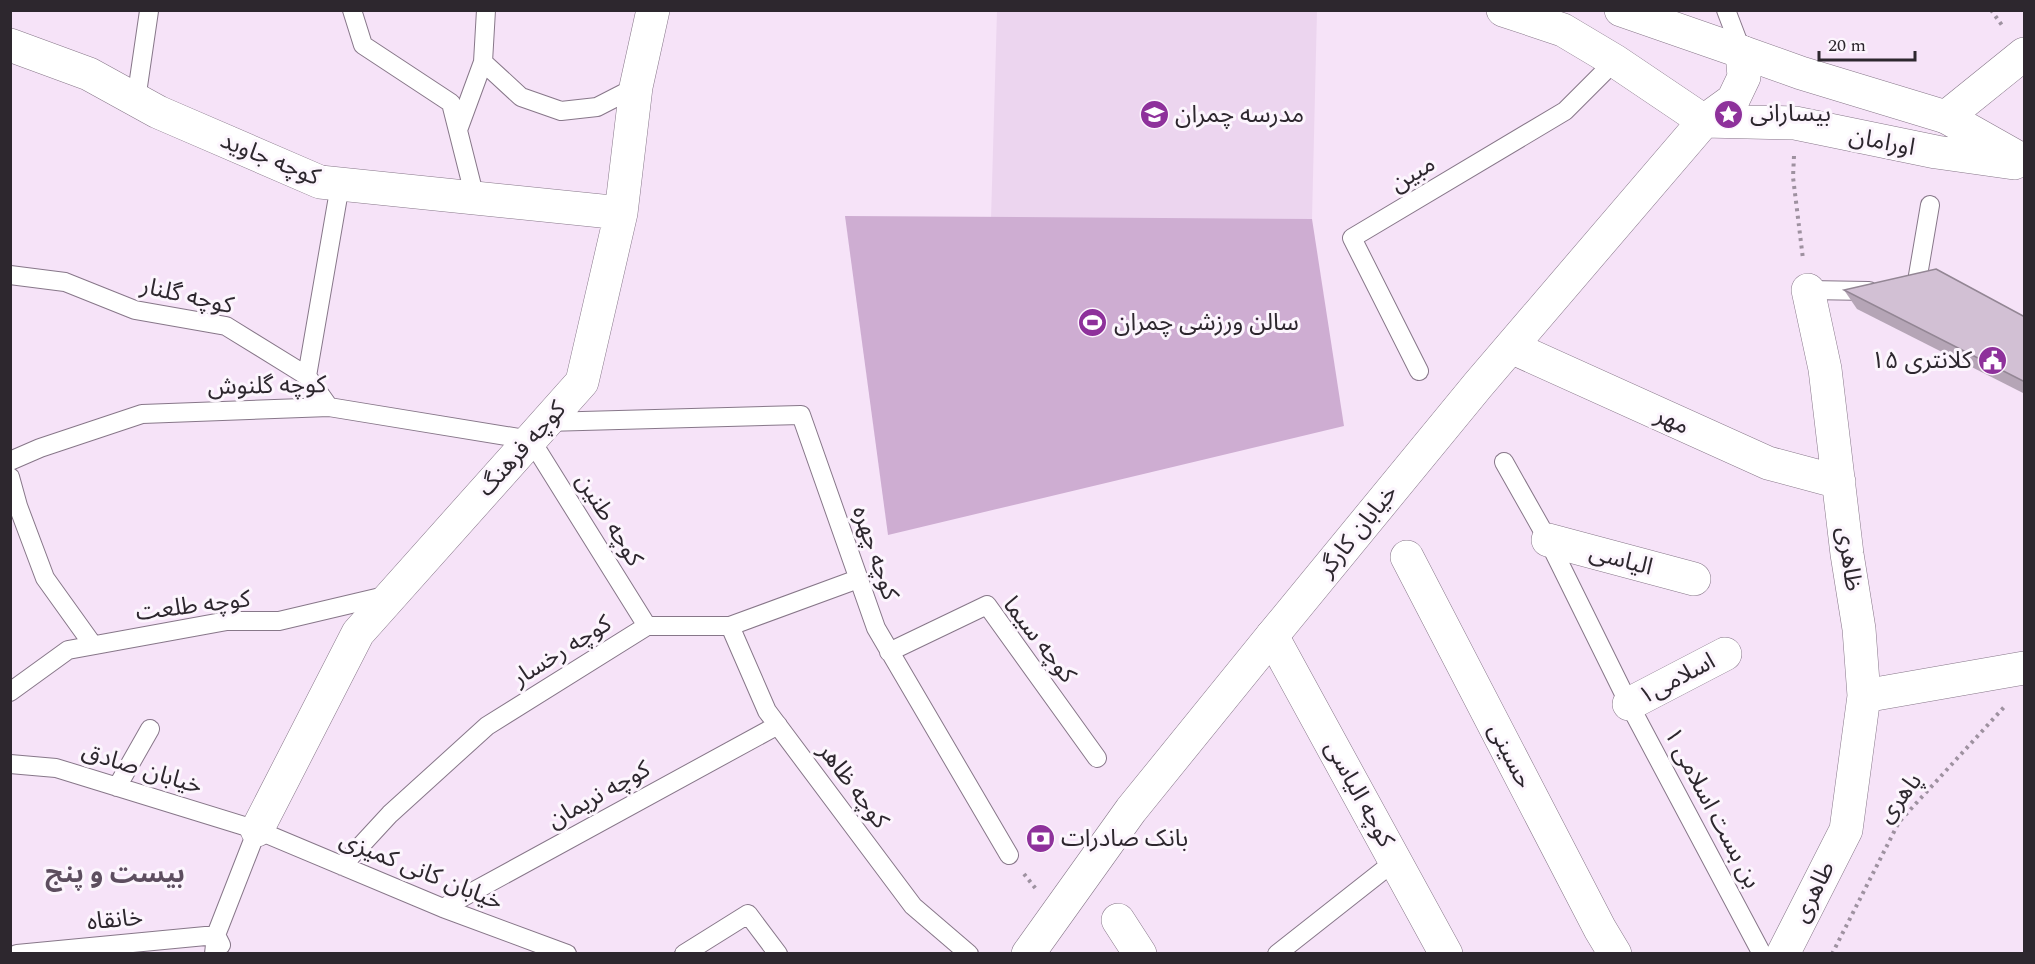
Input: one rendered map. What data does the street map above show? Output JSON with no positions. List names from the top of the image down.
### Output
{
  "streets": {
    "street": [
      "اورامان",
      "کوچه جاوید",
      "مهر",
      "کوچه فرهنگ",
      "خیابان کارگر",
      "ظاهری",
      "الیاسی",
      "اسلامی۱",
      "حسینی",
      "کوچه الیاسی",
      "طاهری"
    ],
    "lane": [
      "مبین",
      "کوچه گلنار",
      "کوچه گلنوش",
      "کوچه طنین",
      "کوچه چهره",
      "کوچه طلعت",
      "کوچه سیما",
      "کوچه رخسار",
      "خیابان صادق",
      "کوچه ظاهر",
      "کوچه نریمان",
      "بن بست اسلامی ۱",
      "خیابان کانی کمیزی",
      "خانقاه"
    ],
    "path": ["پاهری"]
  },
  "crossings": [
    ["اورامان", "خیابان کارگر"],
    ["کوچه جاوید", "کوچه فرهنگ"],
    ["کوچه گلنار", "کوچه گلنوش"],
    ["کوچه گلنوش", "کوچه فرهنگ"],
    ["کوچه گلنوش", "کوچه طنین"],
    ["کوچه گلنوش", "کوچه چهره"],
    ["مهر", "خیابان کارگر"],
    ["مهر", "ظاهری"],
    ["کوچه فرهنگ", "کوچه طنین"],
    ["کوچه فرهنگ", "کوچه چهره"],
    ["کوچه فرهنگ", "کوچه طلعت"],
    ["کوچه فرهنگ", "خیابان صادق"],
    ["کوچه فرهنگ", "خیابان کانی کمیزی"],
    ["کوچه طنین", "کوچه چهره"],
    ["کوچه طنین", "کوچه رخسار"],
    ["خیابان کارگر", "کوچه الیاسی"],
    ["کوچه چهره", "کوچه سیما"],
    ["کوچه چهره", "کوچه رخسار"],
    ["ظاهری", "طاهری"],
    ["الیاسی", "بن بست اسلامی ۱"],
    ["کوچه رخسار", "کوچه ظاهر"],
    ["کوچه رخسار", "خیابان کانی کمیزی"],
    ["اسلامی۱", "بن بست اسلامی ۱"],
    ["خیابان صادق", "خیابان کانی کمیزی"],
    ["کوچه ظاهر", "کوچه نریمان"],
    ["کوچه نریمان", "خیابان کانی کمیزی"]
  ],
  "districts": ["بیست و پنج"],
  "places": {
    "place": ["بیسارانی"],
    "school or university": ["مدرسه چمران"],
    "sports": ["سالن ورزشی چمران"],
    "public building": ["کلانتری ۱۵"],
    "bank": ["بانک صادرات"]
  },
  "scale_bar": "20 m"
}
